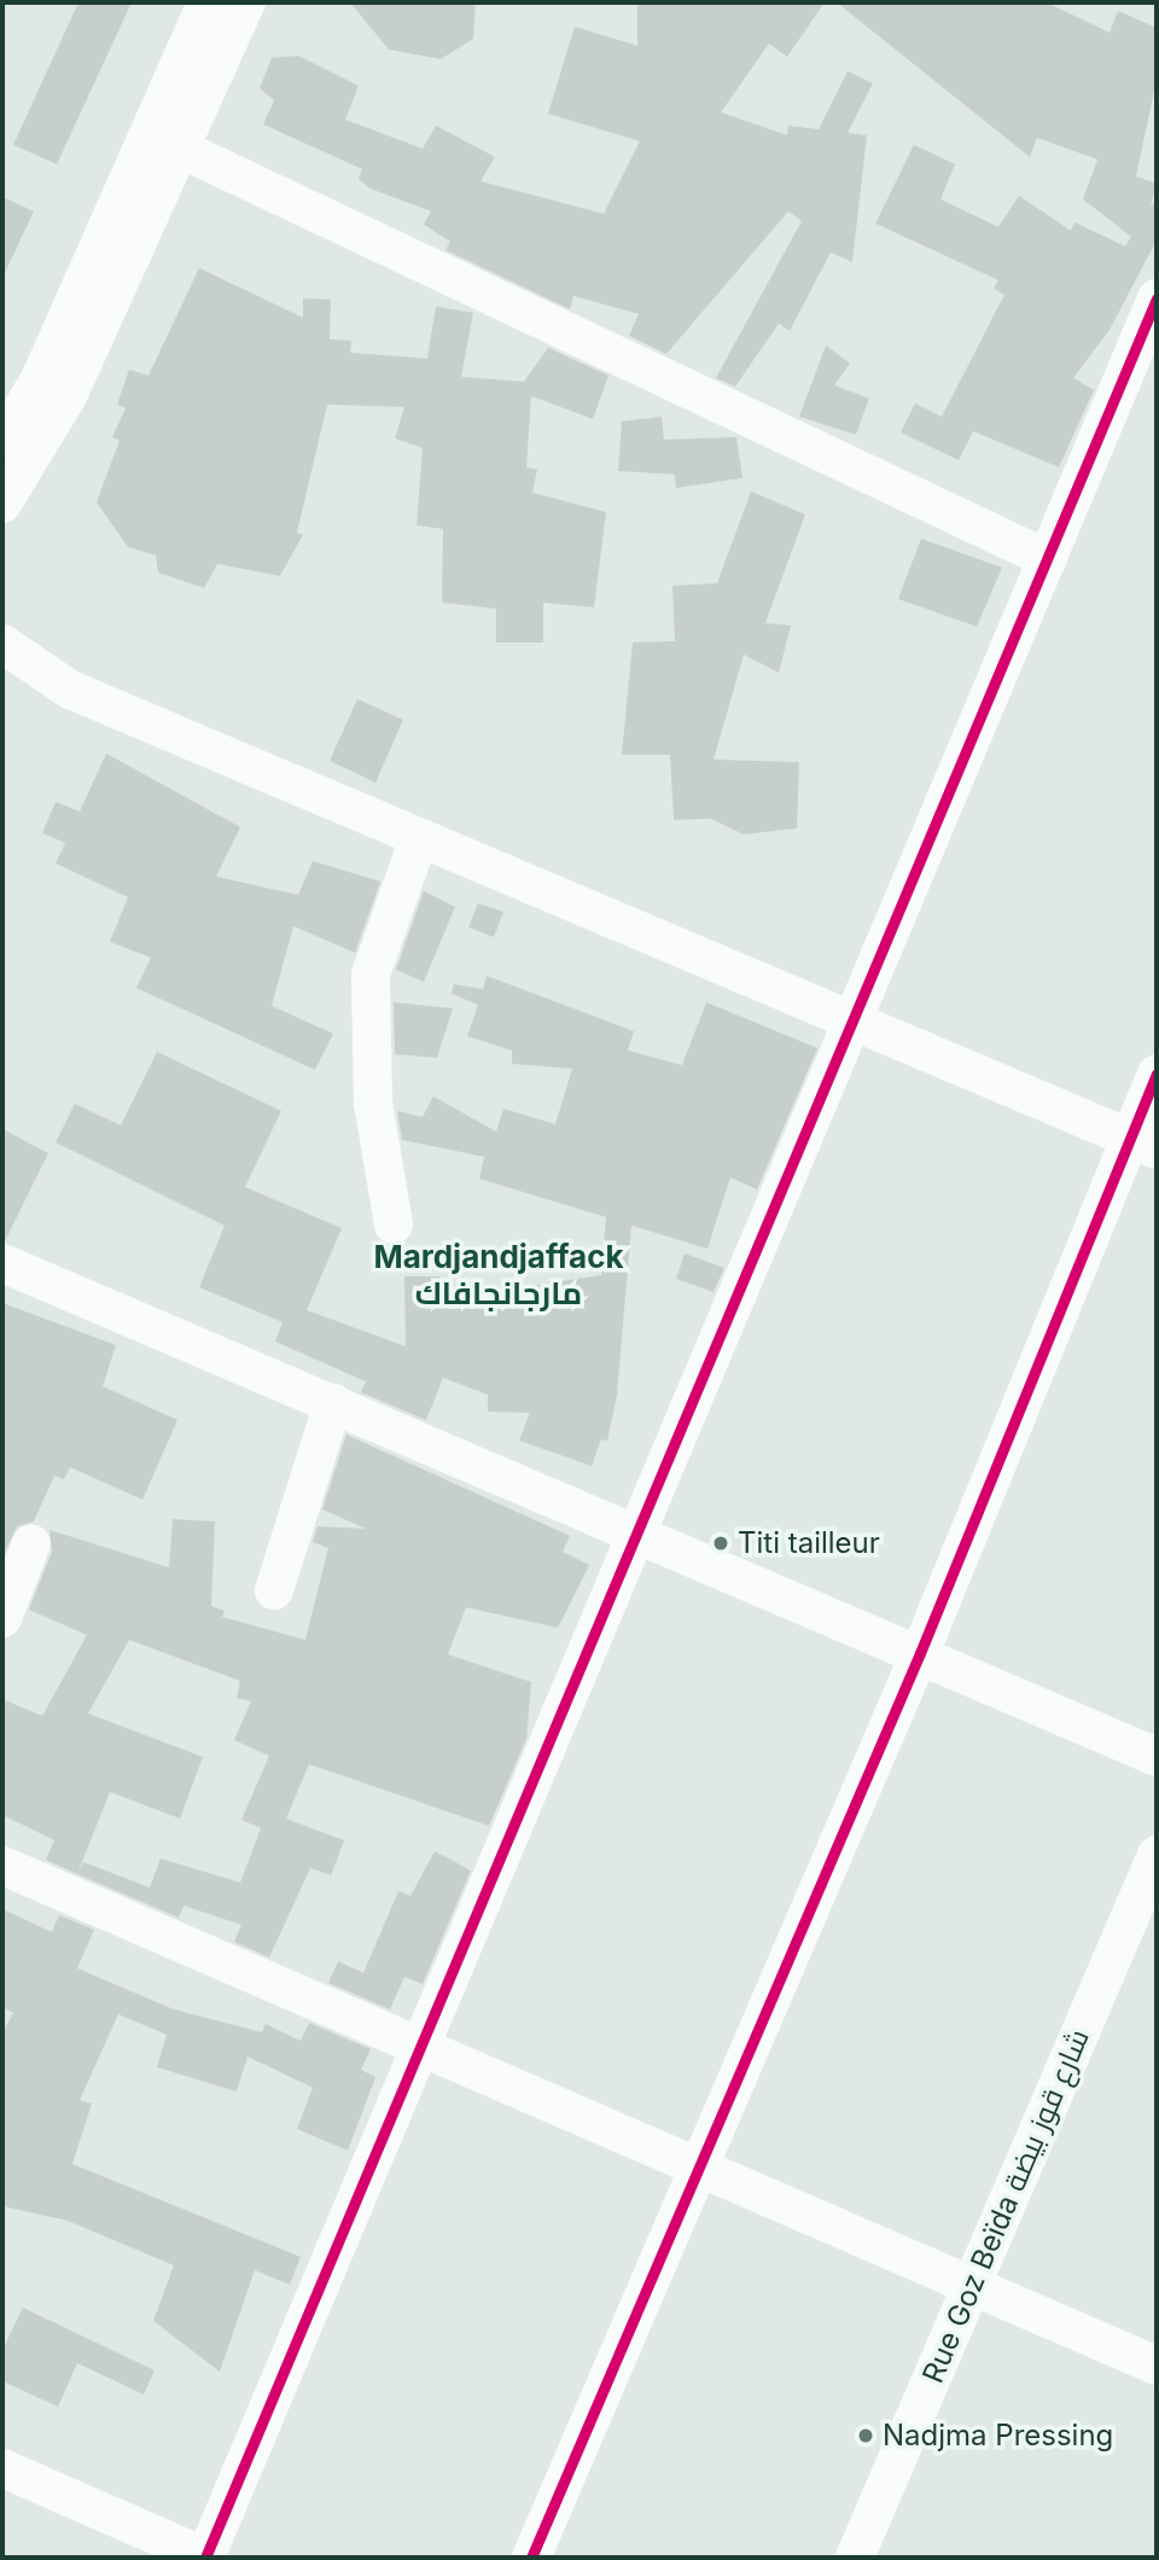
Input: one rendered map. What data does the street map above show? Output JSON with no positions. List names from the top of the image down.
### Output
{
  "streets": {
    "street": ["Rue Goz Beïda شارع قوز بيضة"]
  },
  "districts": ["Mardjandjaffack مارجانجافاك"],
  "places": ["Titi tailleur", "Nadjma Pressing"]
}
